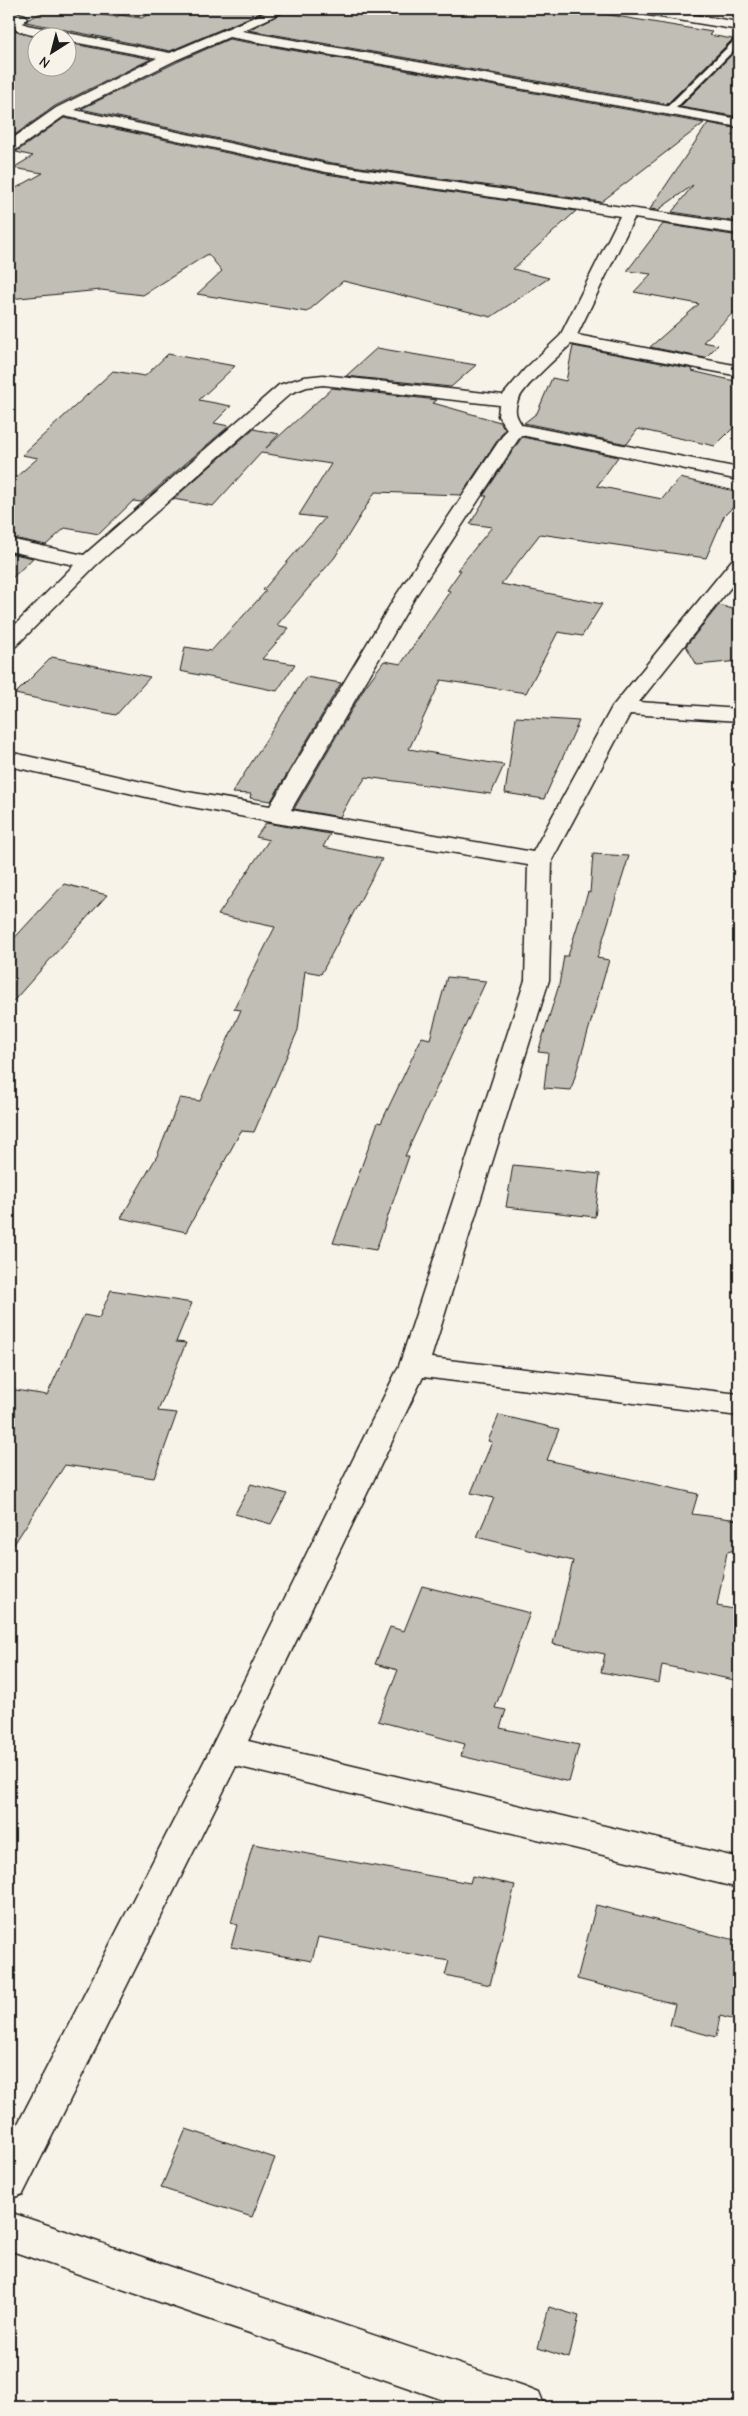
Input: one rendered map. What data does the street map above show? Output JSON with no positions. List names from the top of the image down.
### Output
{
  "north": "bottom left"
}
